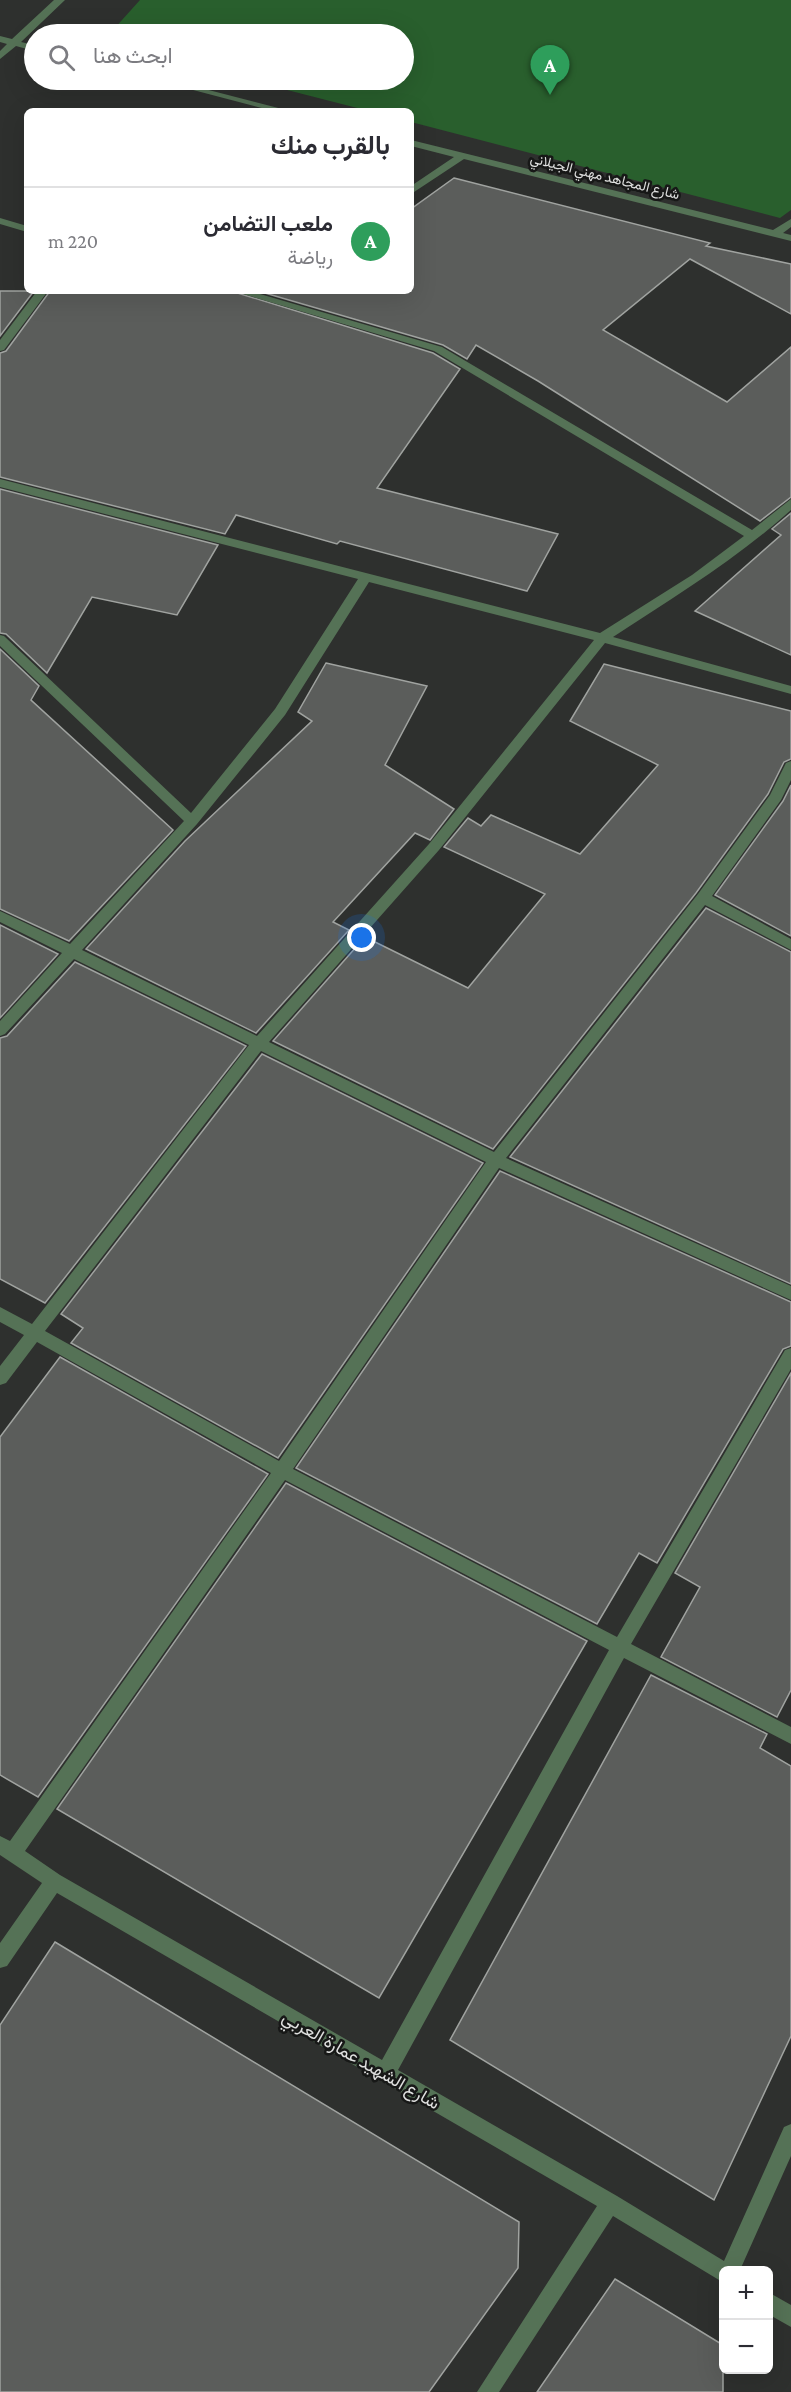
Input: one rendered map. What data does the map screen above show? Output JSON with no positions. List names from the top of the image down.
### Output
{
  "streets": {
    "street": ["شارع المجاهد مهني الجيلاني", "شارع الشهيد عمارة العربي"]
  },
  "page": {
    "search": "ابحث هنا",
    "pins": "A",
    "heading": "بالقرب منك",
    "list": [
      {
        "mark": "A",
        "name": "ملعب التضامن",
        "note": "رياضة",
        "value": "220 m"
      }
    ],
    "map_buttons": ["+", "−"]
  }
}
